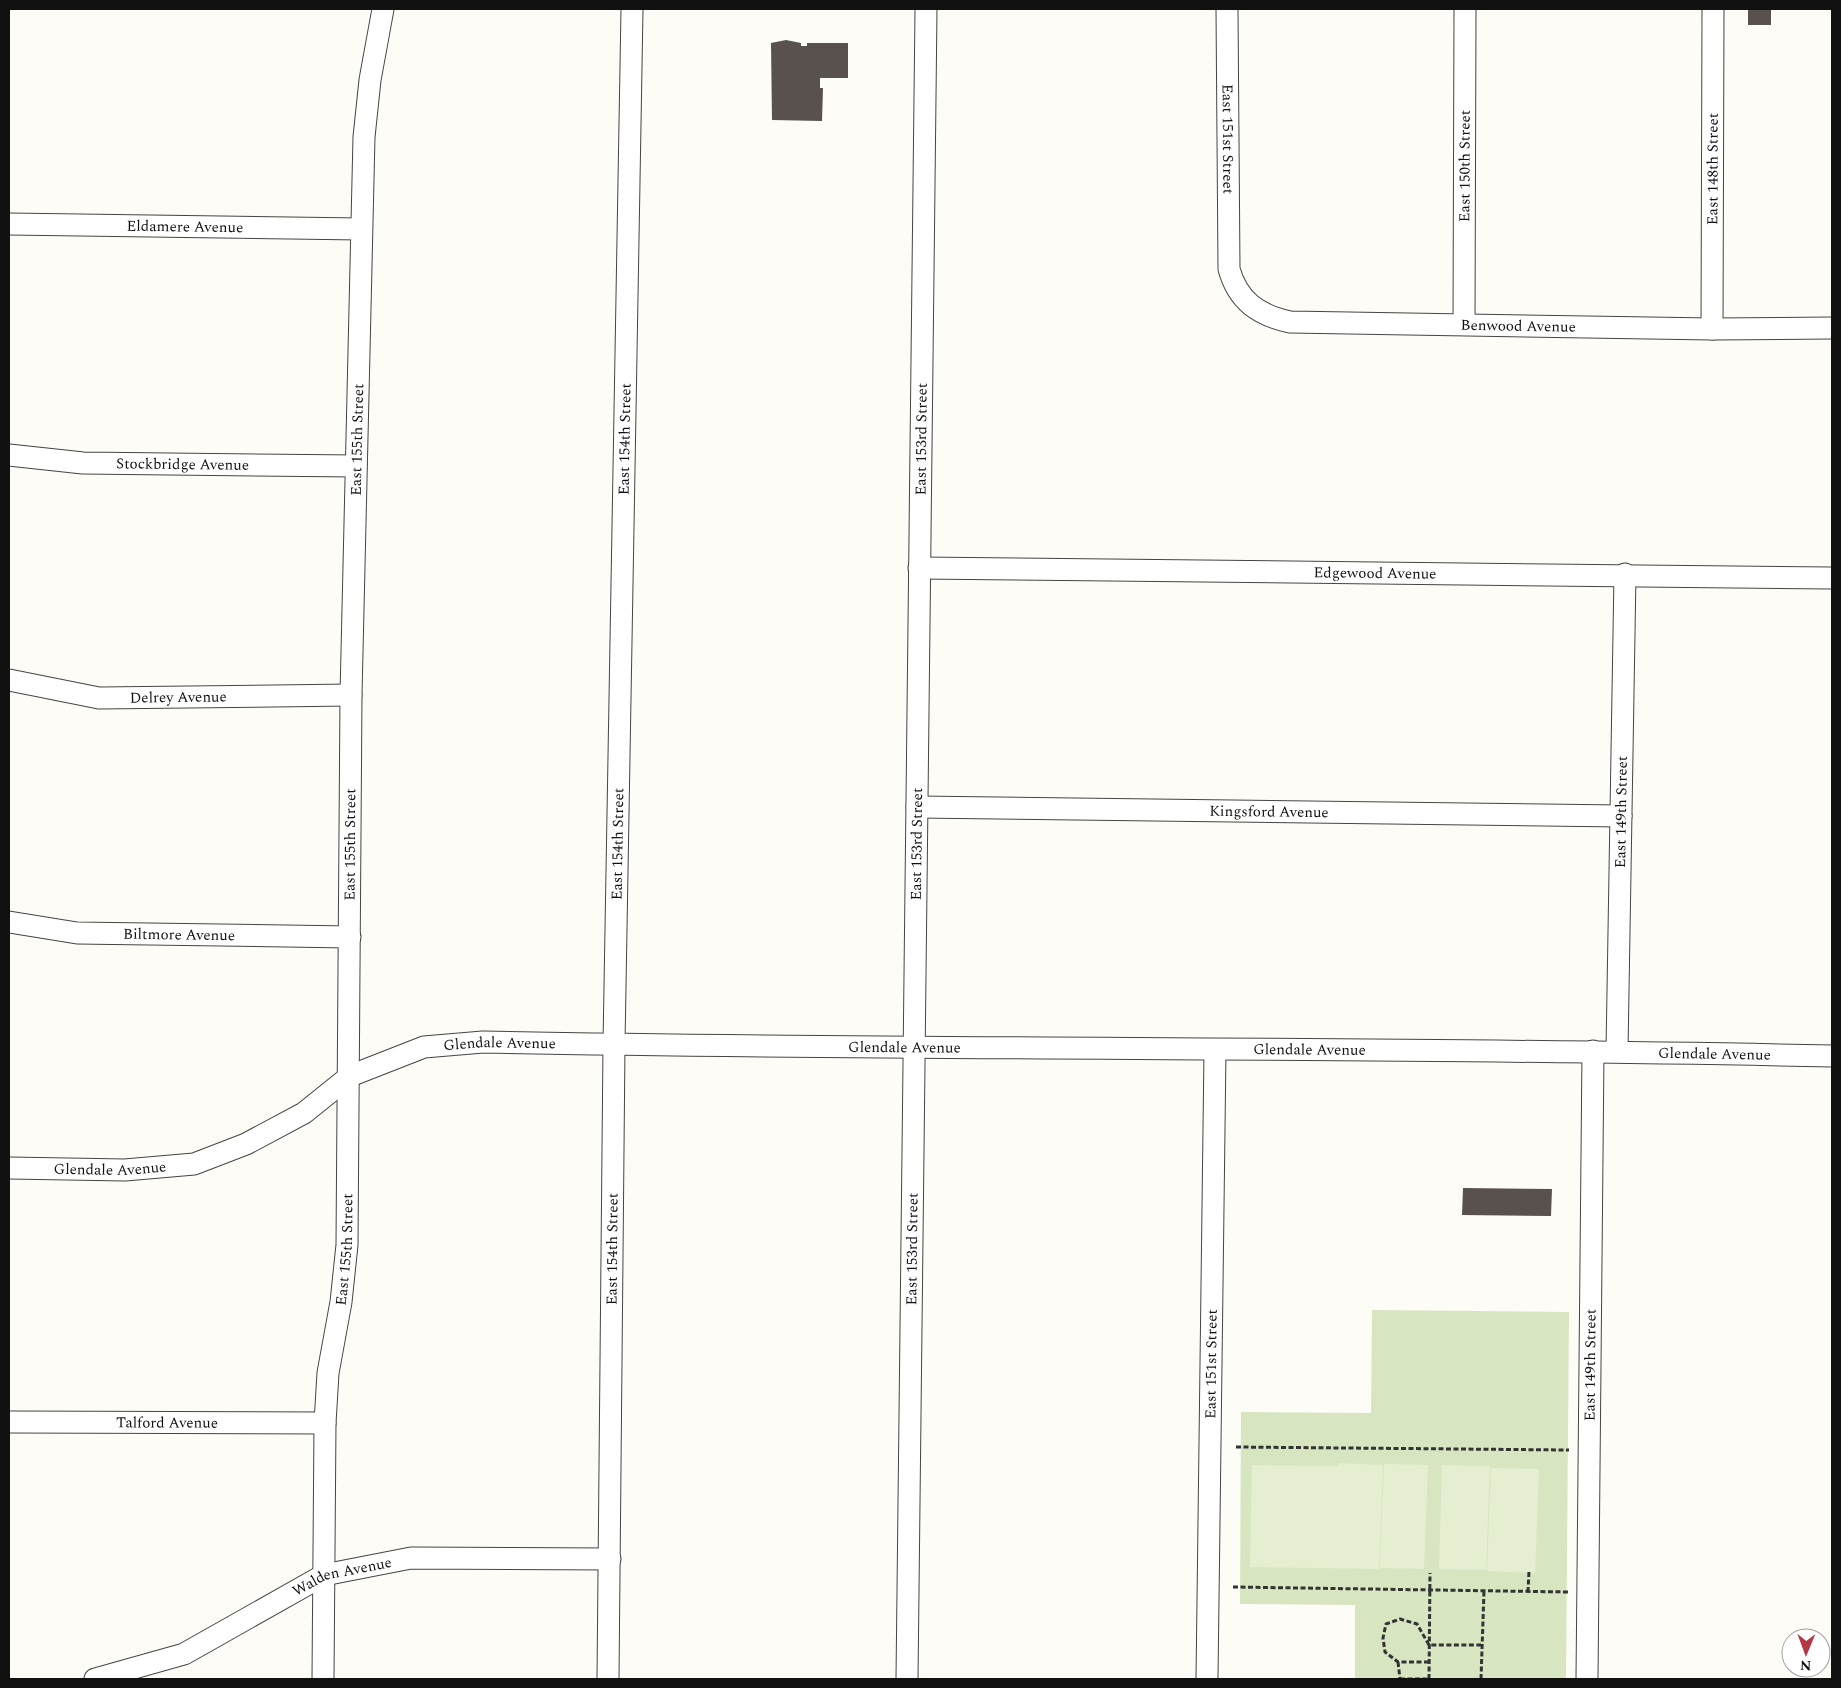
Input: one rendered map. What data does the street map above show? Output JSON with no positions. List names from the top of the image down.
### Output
{
  "streets": {
    "street": [
      "East 151st Street",
      "East 150th Street",
      "East 148th Street",
      "Eldamere Avenue",
      "Benwood Avenue",
      "East 155th Street",
      "East 154th Street",
      "East 153rd Street",
      "Stockbridge Avenue",
      "Edgewood Avenue",
      "Delrey Avenue",
      "Kingsford Avenue",
      "East 149th Street",
      "Biltmore Avenue",
      "Glendale Avenue",
      "Talford Avenue",
      "Walden Avenue"
    ]
  },
  "crossings": [
    ["East 151st Street", "Benwood Avenue"],
    ["East 151st Street", "Glendale Avenue"],
    ["East 150th Street", "Benwood Avenue"],
    ["East 148th Street", "Benwood Avenue"],
    ["Eldamere Avenue", "East 155th Street"],
    ["East 155th Street", "Stockbridge Avenue"],
    ["East 155th Street", "Delrey Avenue"],
    ["East 155th Street", "Biltmore Avenue"],
    ["East 155th Street", "Glendale Avenue"],
    ["East 155th Street", "Talford Avenue"],
    ["East 155th Street", "Walden Avenue"],
    ["East 154th Street", "Glendale Avenue"],
    ["East 154th Street", "Walden Avenue"],
    ["East 153rd Street", "Edgewood Avenue"],
    ["East 153rd Street", "Kingsford Avenue"],
    ["East 153rd Street", "Glendale Avenue"],
    ["Edgewood Avenue", "East 149th Street"],
    ["Kingsford Avenue", "East 149th Street"],
    ["East 149th Street", "Glendale Avenue"]
  ],
  "north": "bottom"
}
